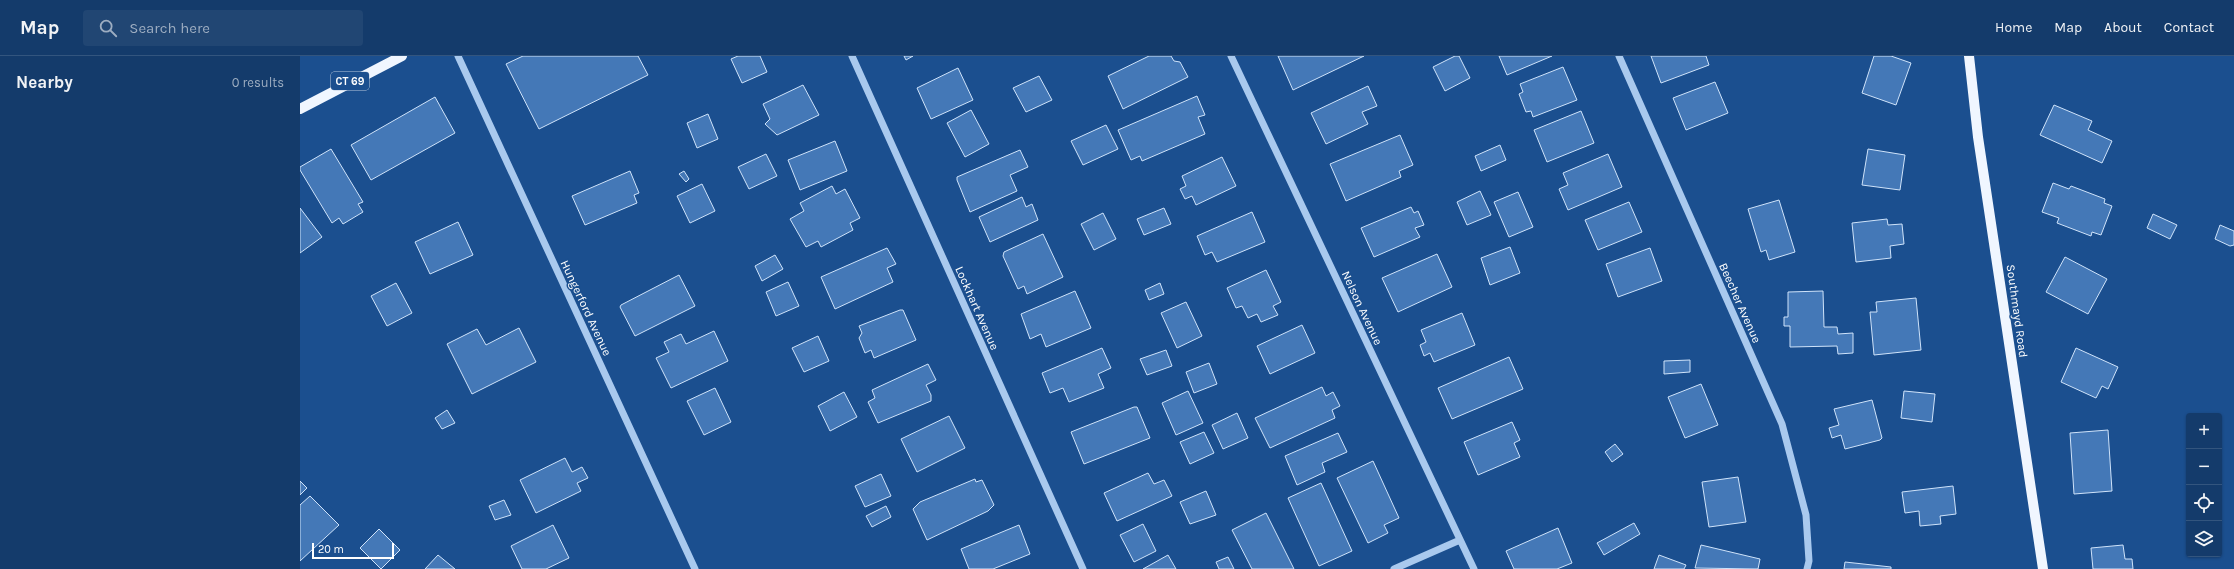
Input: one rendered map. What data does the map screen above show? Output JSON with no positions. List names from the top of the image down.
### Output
{
  "streets": {
    "main road": ["CT 69", "Southmayd Road"],
    "street": [
      "Beecher Avenue",
      "Hungerford Avenue",
      "Lockhart Avenue",
      "Nelson Avenue"
    ]
  },
  "scale_bar": "20 m",
  "page": {
    "header": "Map",
    "search": "Search here",
    "nav": [
      "Home",
      "Map",
      "About",
      "Contact"
    ],
    "heading": ["Nearby", "0 results"],
    "map_buttons": ["+", "−"],
    "scale": "20 m"
  }
}
